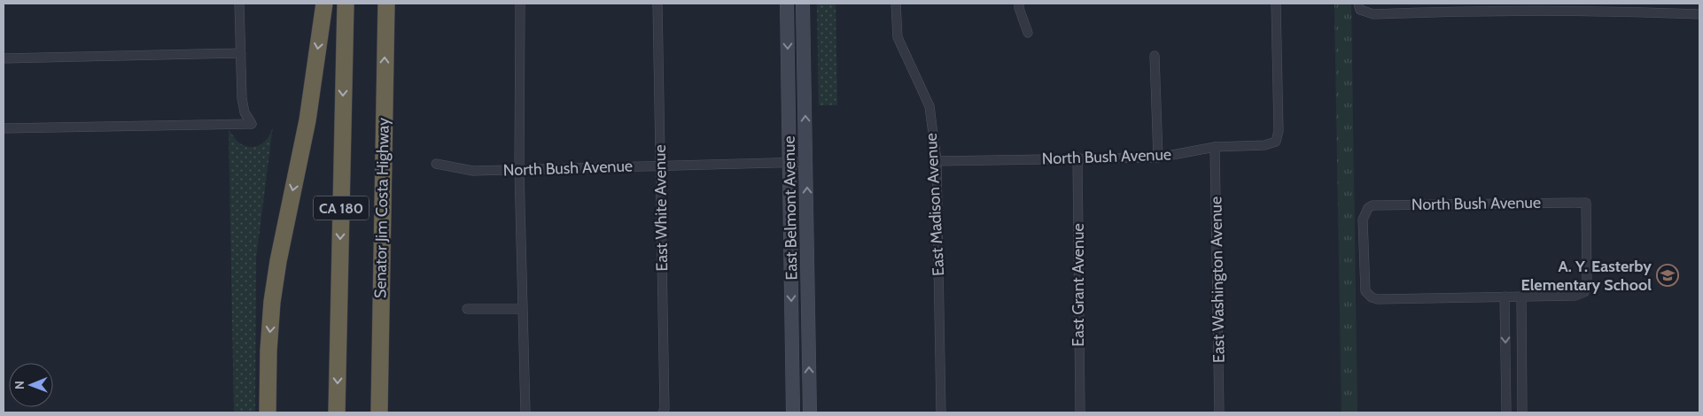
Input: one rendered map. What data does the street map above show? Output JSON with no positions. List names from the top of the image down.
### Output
{
  "streets": {
    "highway": ["CA 180", "Senator Jim Costa Highway"],
    "main road": ["East Belmont Avenue"],
    "street": [
      "North Bush Avenue",
      "East Madison Avenue",
      "East White Avenue",
      "East Washington Avenue",
      "East Grant Avenue"
    ]
  },
  "crossings": [
    ["North Bush Avenue", "East Madison Avenue"],
    ["North Bush Avenue", "East White Avenue"],
    ["North Bush Avenue", "East Belmont Avenue"],
    ["North Bush Avenue", "East Washington Avenue"],
    ["North Bush Avenue", "East Grant Avenue"]
  ],
  "places": {
    "school or university": ["A. Y. Easterby Elementary School"]
  },
  "north": "left"
}
